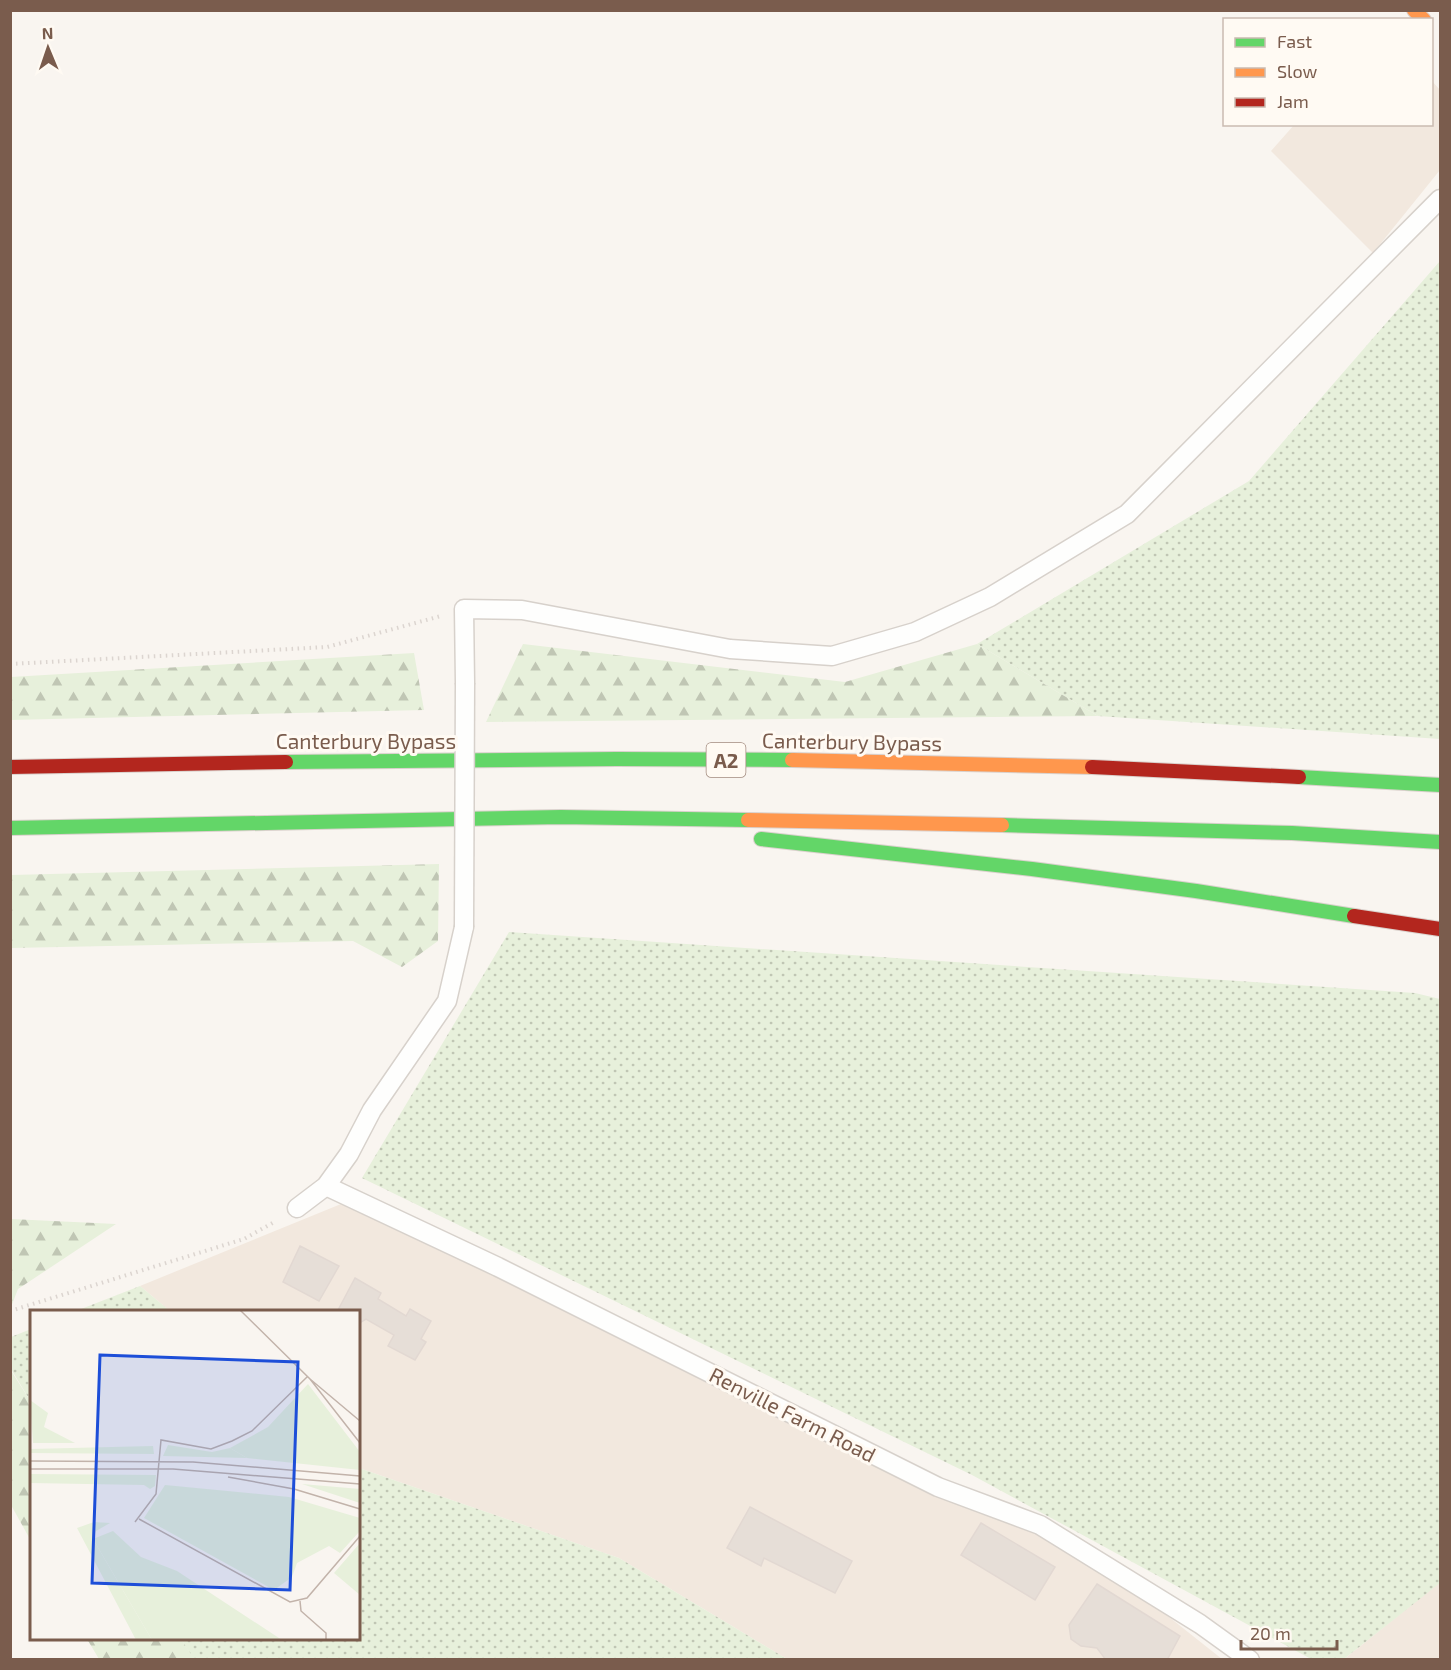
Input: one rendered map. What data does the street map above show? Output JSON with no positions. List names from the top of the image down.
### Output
{
  "streets": {
    "main road": ["Canterbury Bypass", "A2"],
    "lane": ["Renville Farm Road"]
  },
  "legend": ["Fast", "Slow", "Jam"],
  "scale_bar": "20 m",
  "north": "top"
}
